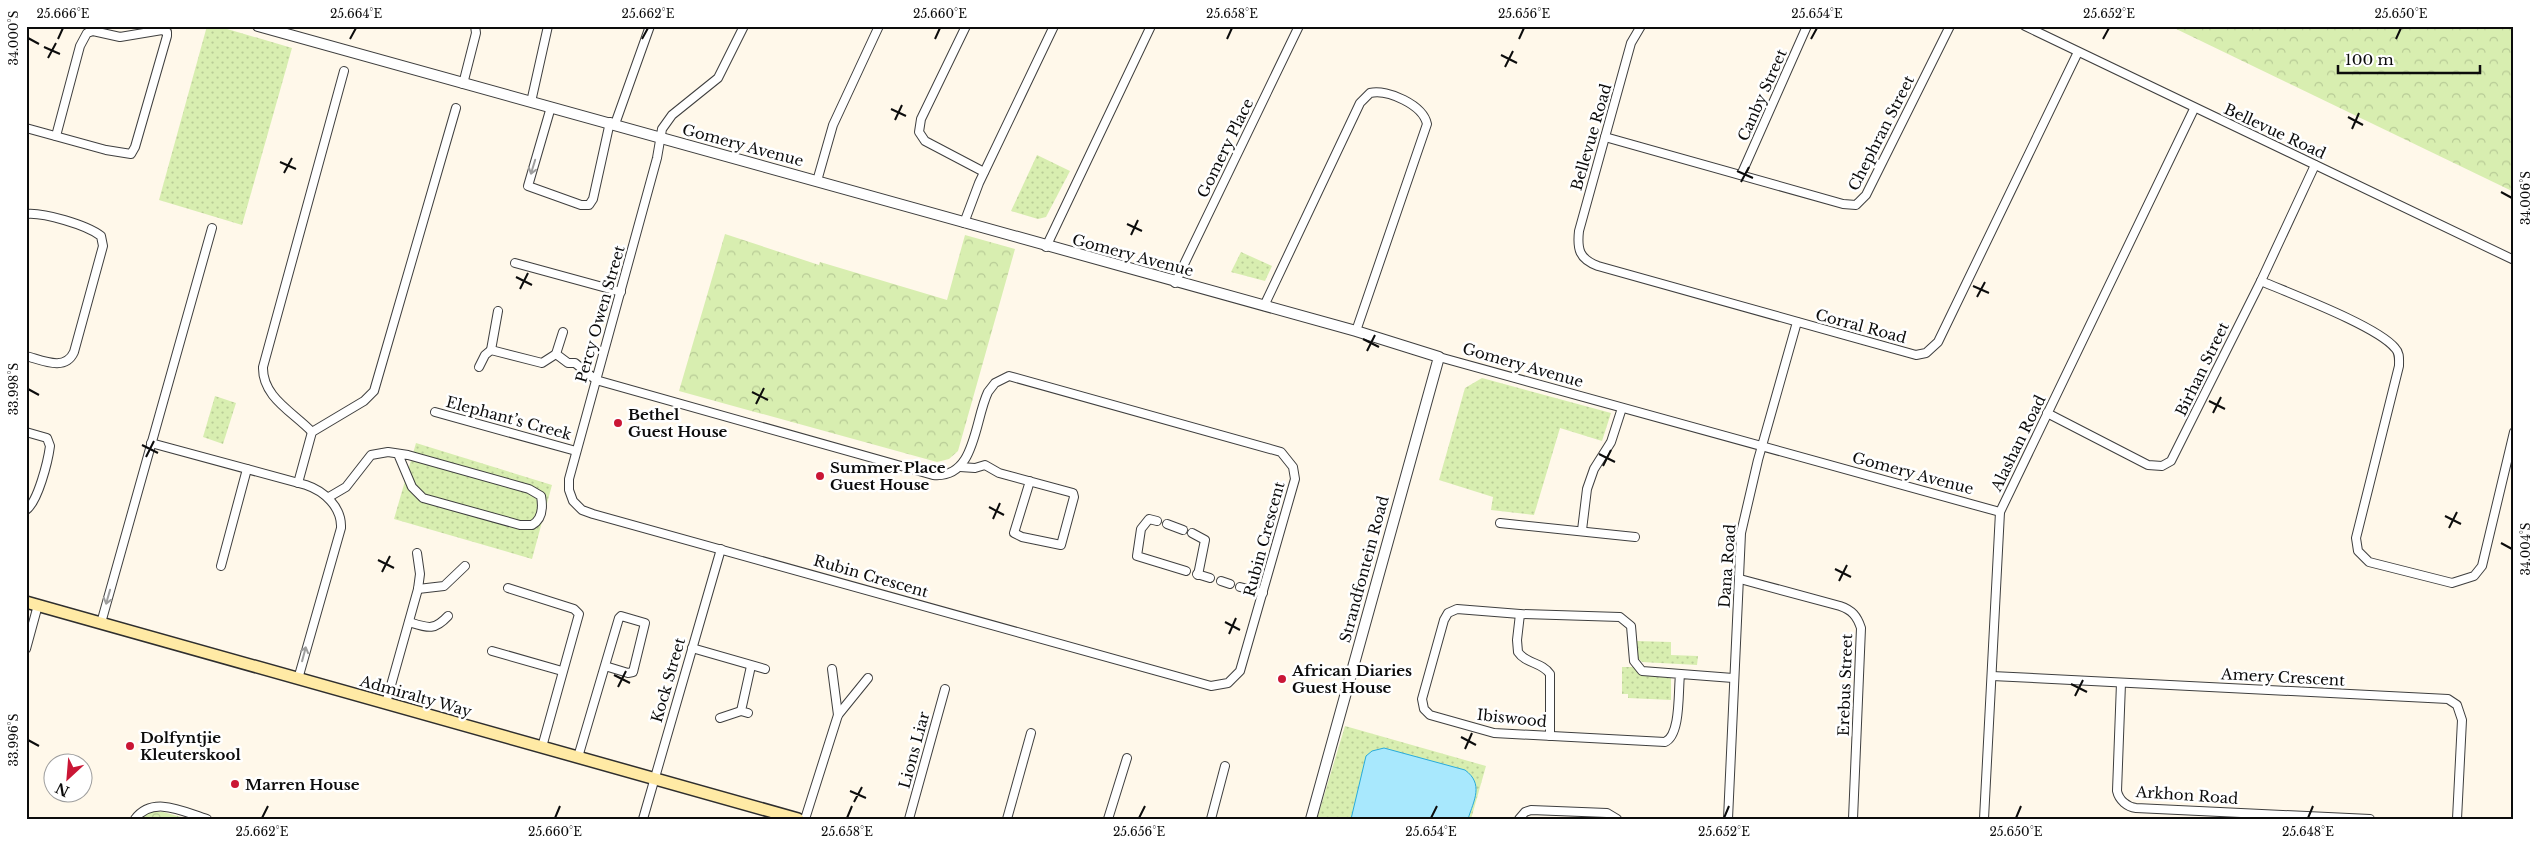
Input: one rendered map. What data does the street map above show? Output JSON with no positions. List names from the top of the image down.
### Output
{
  "streets": {
    "main road": ["Admiralty Way"],
    "street": [
      "Canby Street",
      "Bellevue Road",
      "Chephran Street",
      "Gomery Avenue",
      "Gomery Place",
      "Percy Owen Street",
      "Corral Road",
      "Birhan Street",
      "Elephant’s Creek",
      "Alashan Road",
      "Rubin Crescent",
      "Dana Road",
      "Strandfontein Road",
      "Amery Crescent",
      "Kock Street",
      "Erebus Street",
      "Ibiswood",
      "Lions Liar",
      "Arkhon Road"
    ]
  },
  "crossings": [
    ["Canby Street", "Chephran Street"],
    ["Bellevue Road", "Chephran Street"],
    ["Bellevue Road", "Corral Road"],
    ["Bellevue Road", "Birhan Street"],
    ["Bellevue Road", "Alashan Road"],
    ["Gomery Avenue", "Gomery Place"],
    ["Gomery Avenue", "Percy Owen Street"],
    ["Gomery Avenue", "Alashan Road"],
    ["Gomery Avenue", "Dana Road"],
    ["Gomery Avenue", "Strandfontein Road"],
    ["Percy Owen Street", "Elephant’s Creek"],
    ["Percy Owen Street", "Rubin Crescent"],
    ["Corral Road", "Dana Road"],
    ["Birhan Street", "Alashan Road"],
    ["Alashan Road", "Amery Crescent"],
    ["Rubin Crescent", "Kock Street"],
    ["Dana Road", "Erebus Street"],
    ["Dana Road", "Ibiswood"],
    ["Amery Crescent", "Arkhon Road"],
    ["Kock Street", "Admiralty Way"]
  ],
  "places": [
    "Bethel Guest House",
    "Summer Place Guest House",
    "African Diaries Guest House",
    "Dolfyntjie Kleuterskool",
    "Marren House"
  ],
  "scale_bar": "100 m",
  "north": "bottom left",
  "coordinates": [
    "25.666°E",
    "25.664°E",
    "25.662°E",
    "25.660°E",
    "25.658°E",
    "25.656°E",
    "25.654°E",
    "25.652°E",
    "25.650°E",
    "34.000°S",
    "34.006°S",
    "33.998°S",
    "34.004°S",
    "33.996°S",
    "25.648°E"
  ]
}
